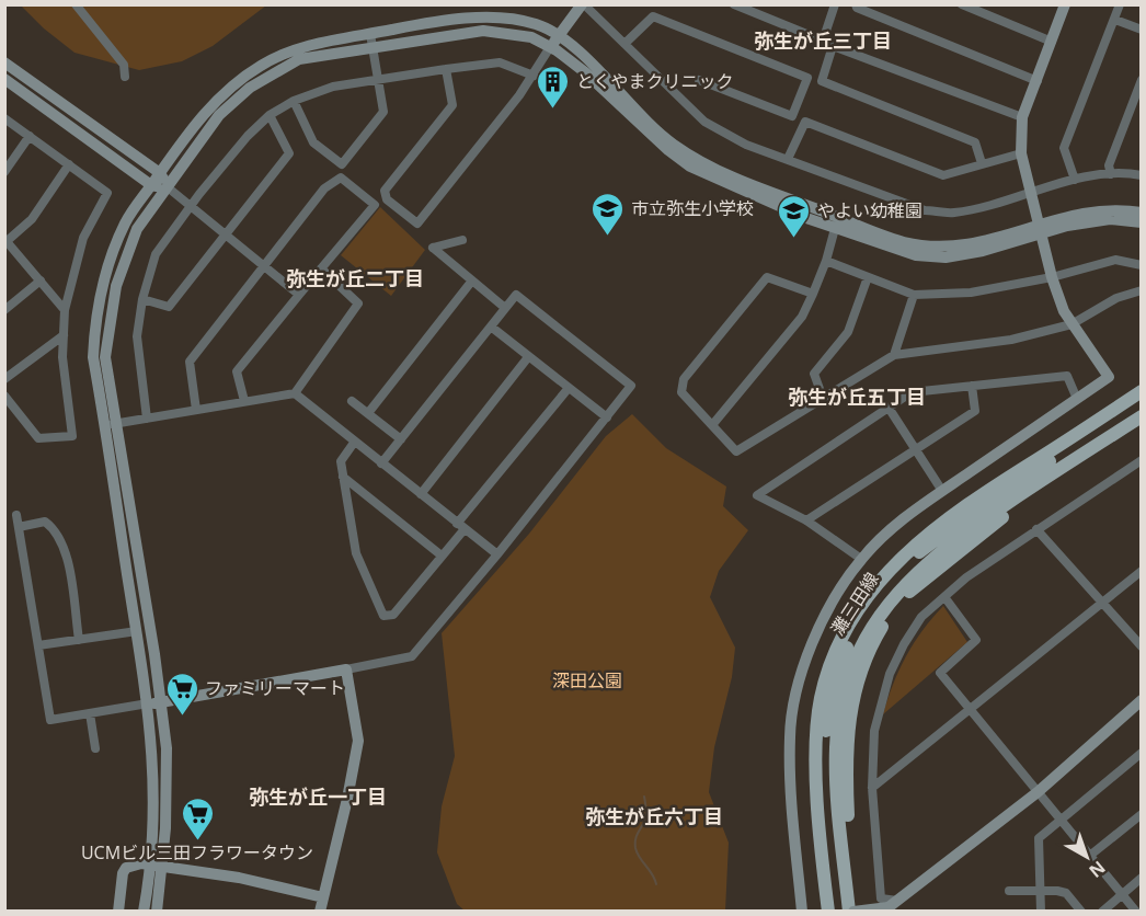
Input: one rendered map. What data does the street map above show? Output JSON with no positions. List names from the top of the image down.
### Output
{
  "streets": {
    "main road": ["灘三田線"]
  },
  "districts": [
    "弥生が丘三丁目",
    "弥生が丘二丁目",
    "弥生が丘五丁目",
    "弥生が丘一丁目",
    "弥生が丘六丁目"
  ],
  "parks": ["深田公園"],
  "places": {
    "building": ["とくやまクリニック"],
    "school or university": ["市立弥生小学校", "やよい幼稚園"],
    "supermarket": ["ファミリーマート", "UCMビル三田フラワータウン"]
  },
  "north": "bottom right"
}
